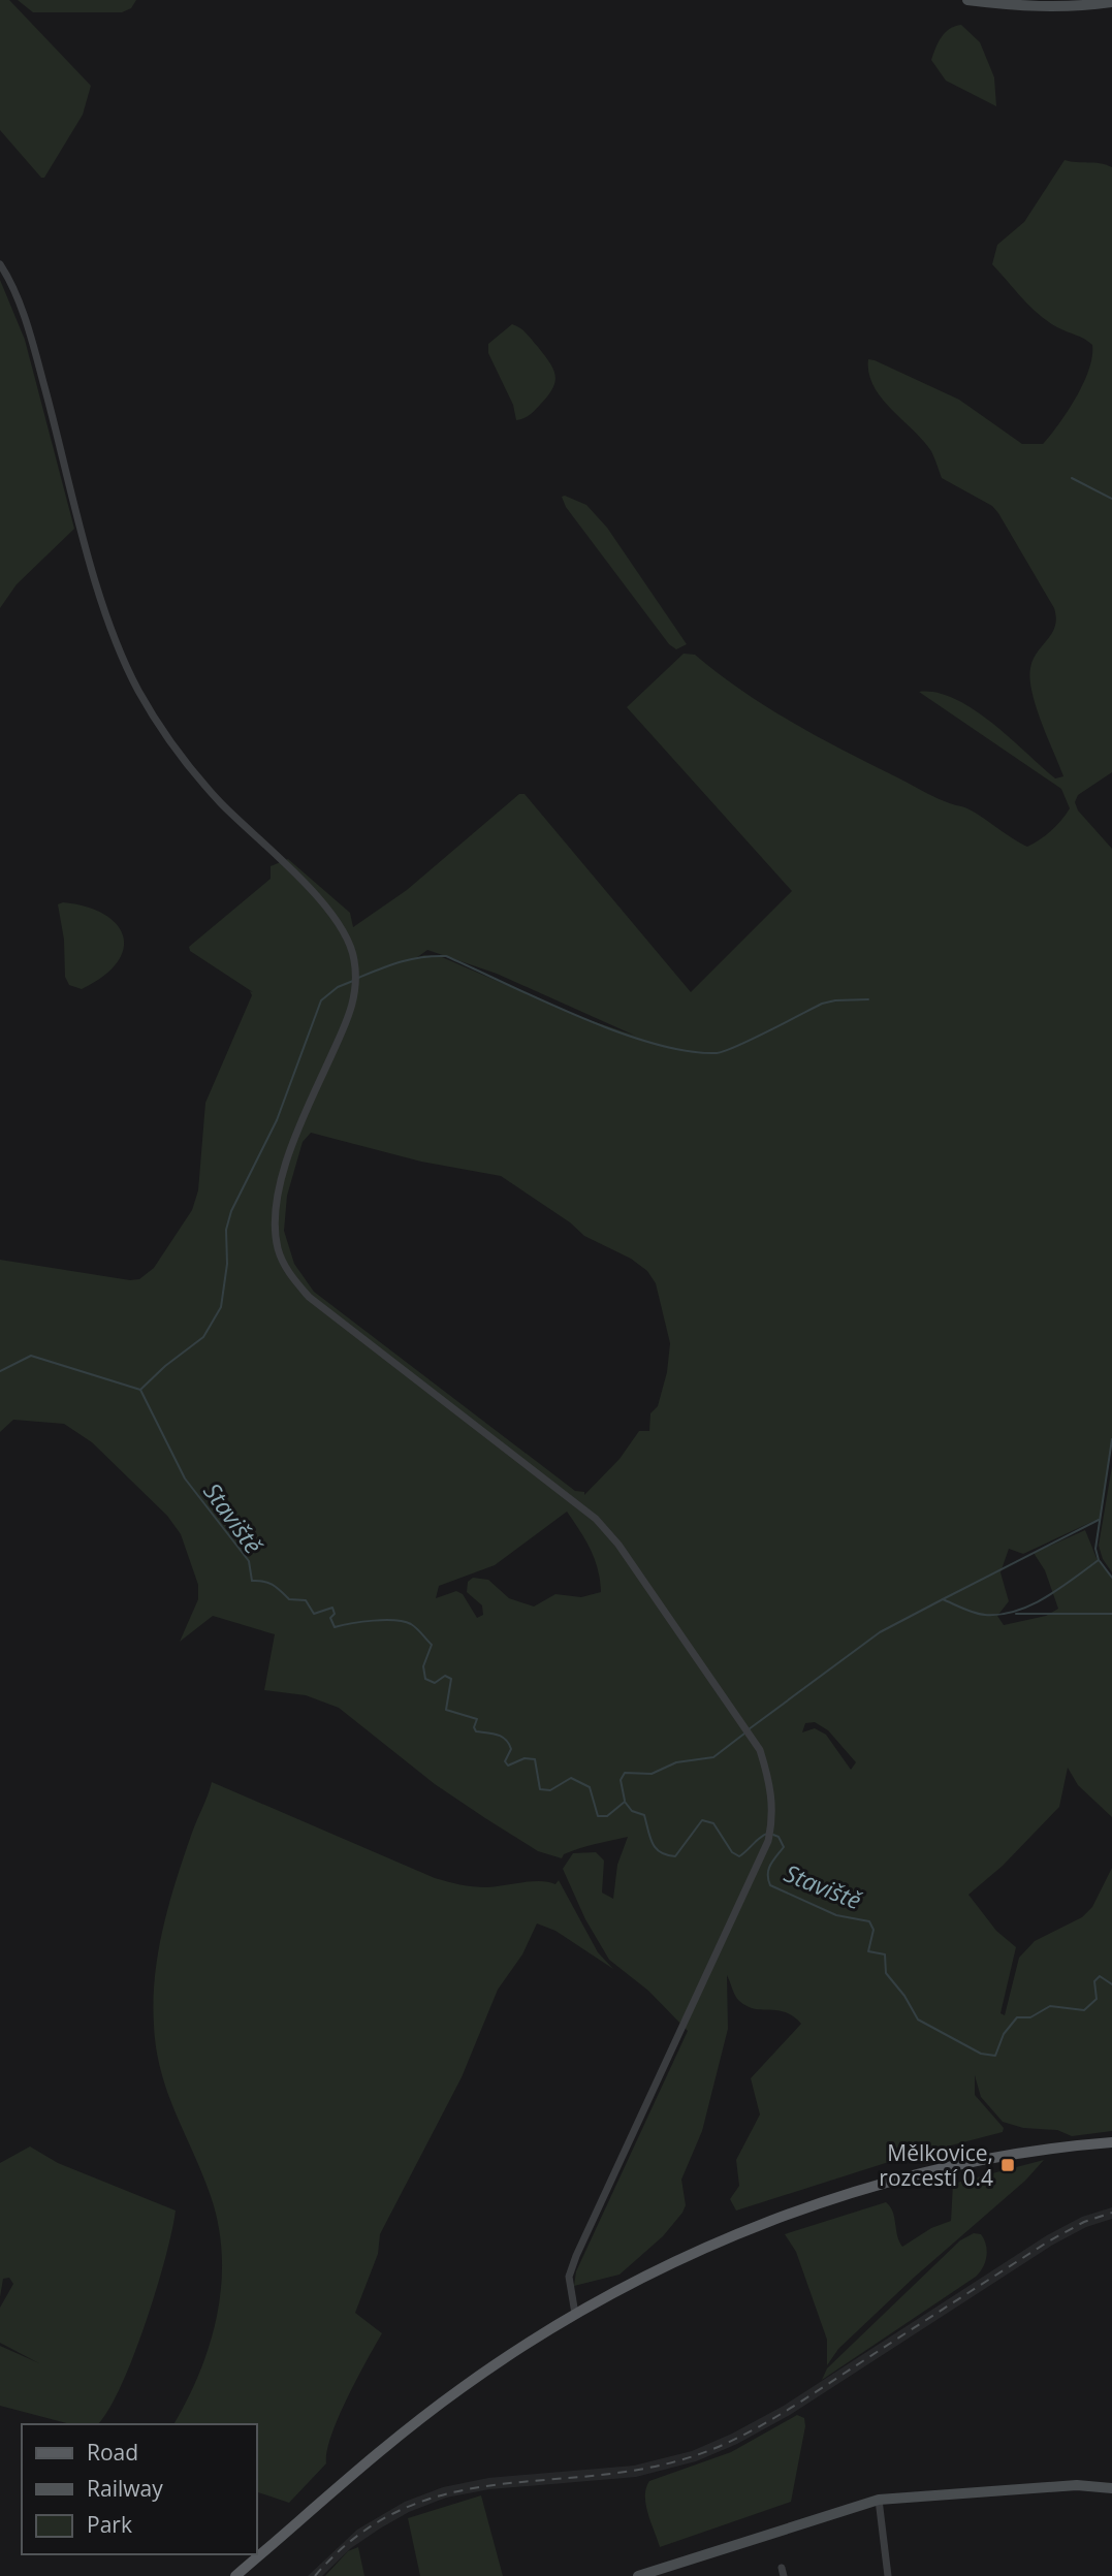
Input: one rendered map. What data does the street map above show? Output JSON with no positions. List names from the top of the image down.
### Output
{
  "water": ["Staviště"],
  "places": {
    "transit": ["Mělkovice, rozcestí 0.4"]
  },
  "legend": ["Road", "Railway", "Park"]
}
